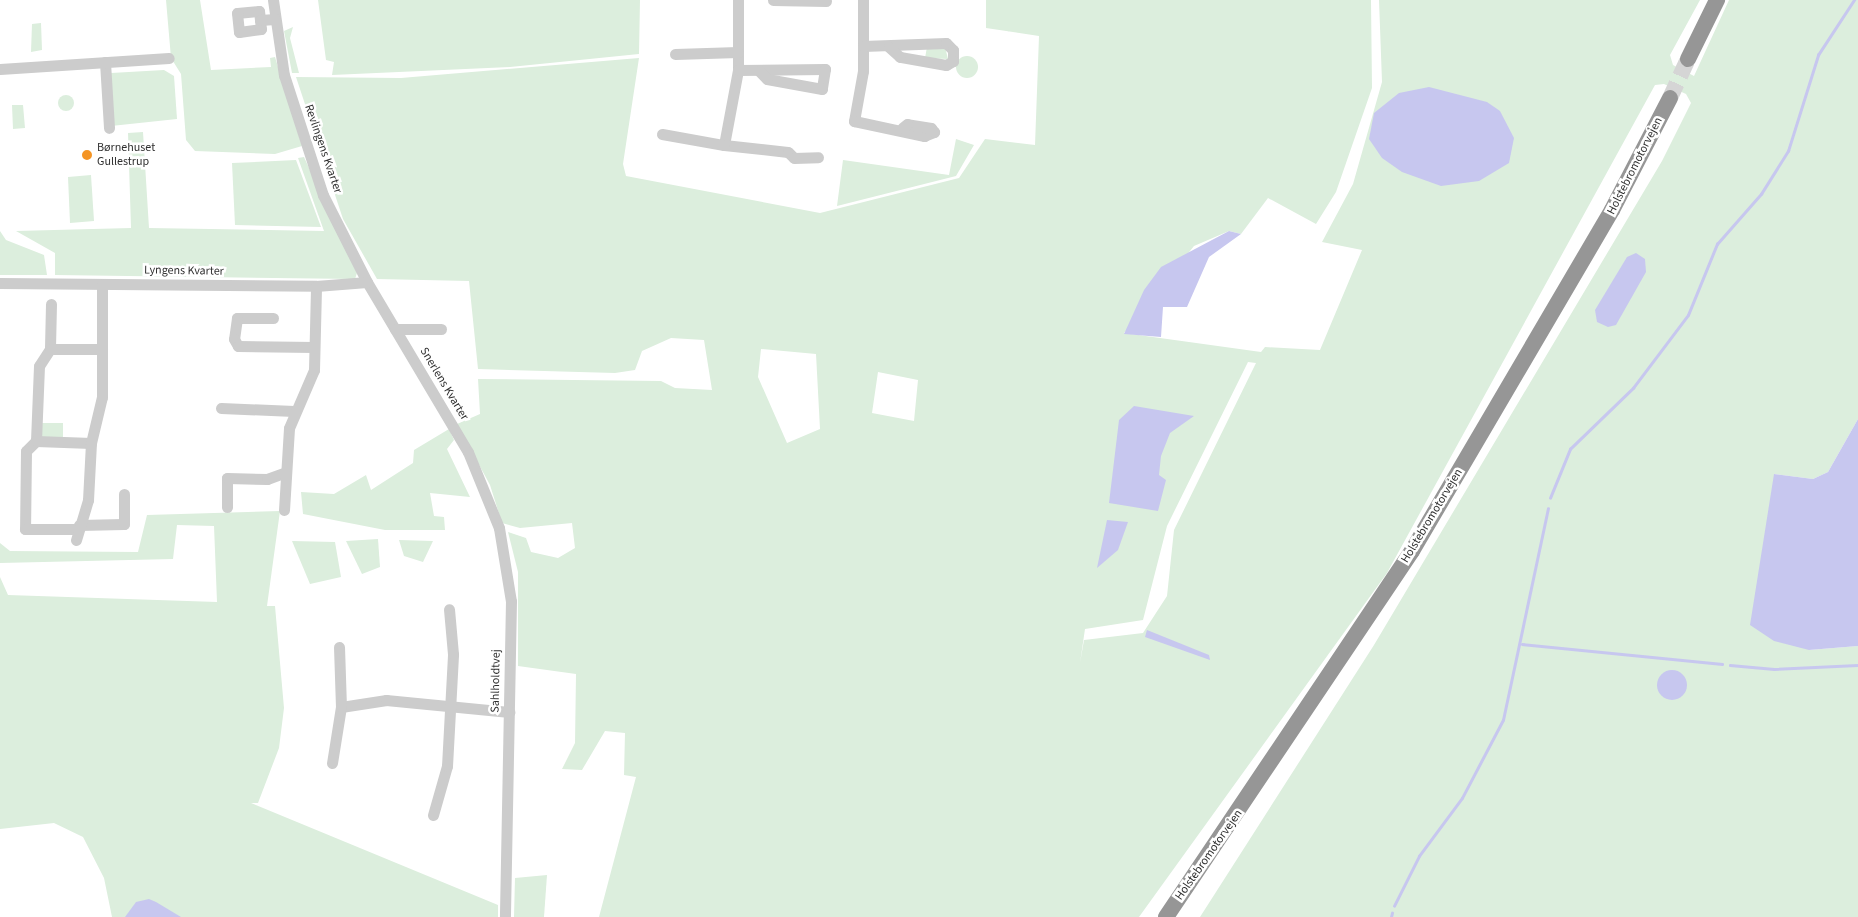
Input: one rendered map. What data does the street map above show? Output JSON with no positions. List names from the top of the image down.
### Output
{
  "streets": {
    "highway": ["Holstebromotorvejen"],
    "street": [
      "Revlingens Kvarter",
      "Lyngens Kvarter",
      "Snerlens Kvarter",
      "Sahlholdtvej"
    ]
  },
  "crossings": [
    ["Revlingens Kvarter", "Lyngens Kvarter"],
    ["Revlingens Kvarter", "Snerlens Kvarter"],
    ["Lyngens Kvarter", "Snerlens Kvarter"],
    ["Snerlens Kvarter", "Sahlholdtvej"]
  ],
  "places": ["Børnehuset Gullestrup"]
}
